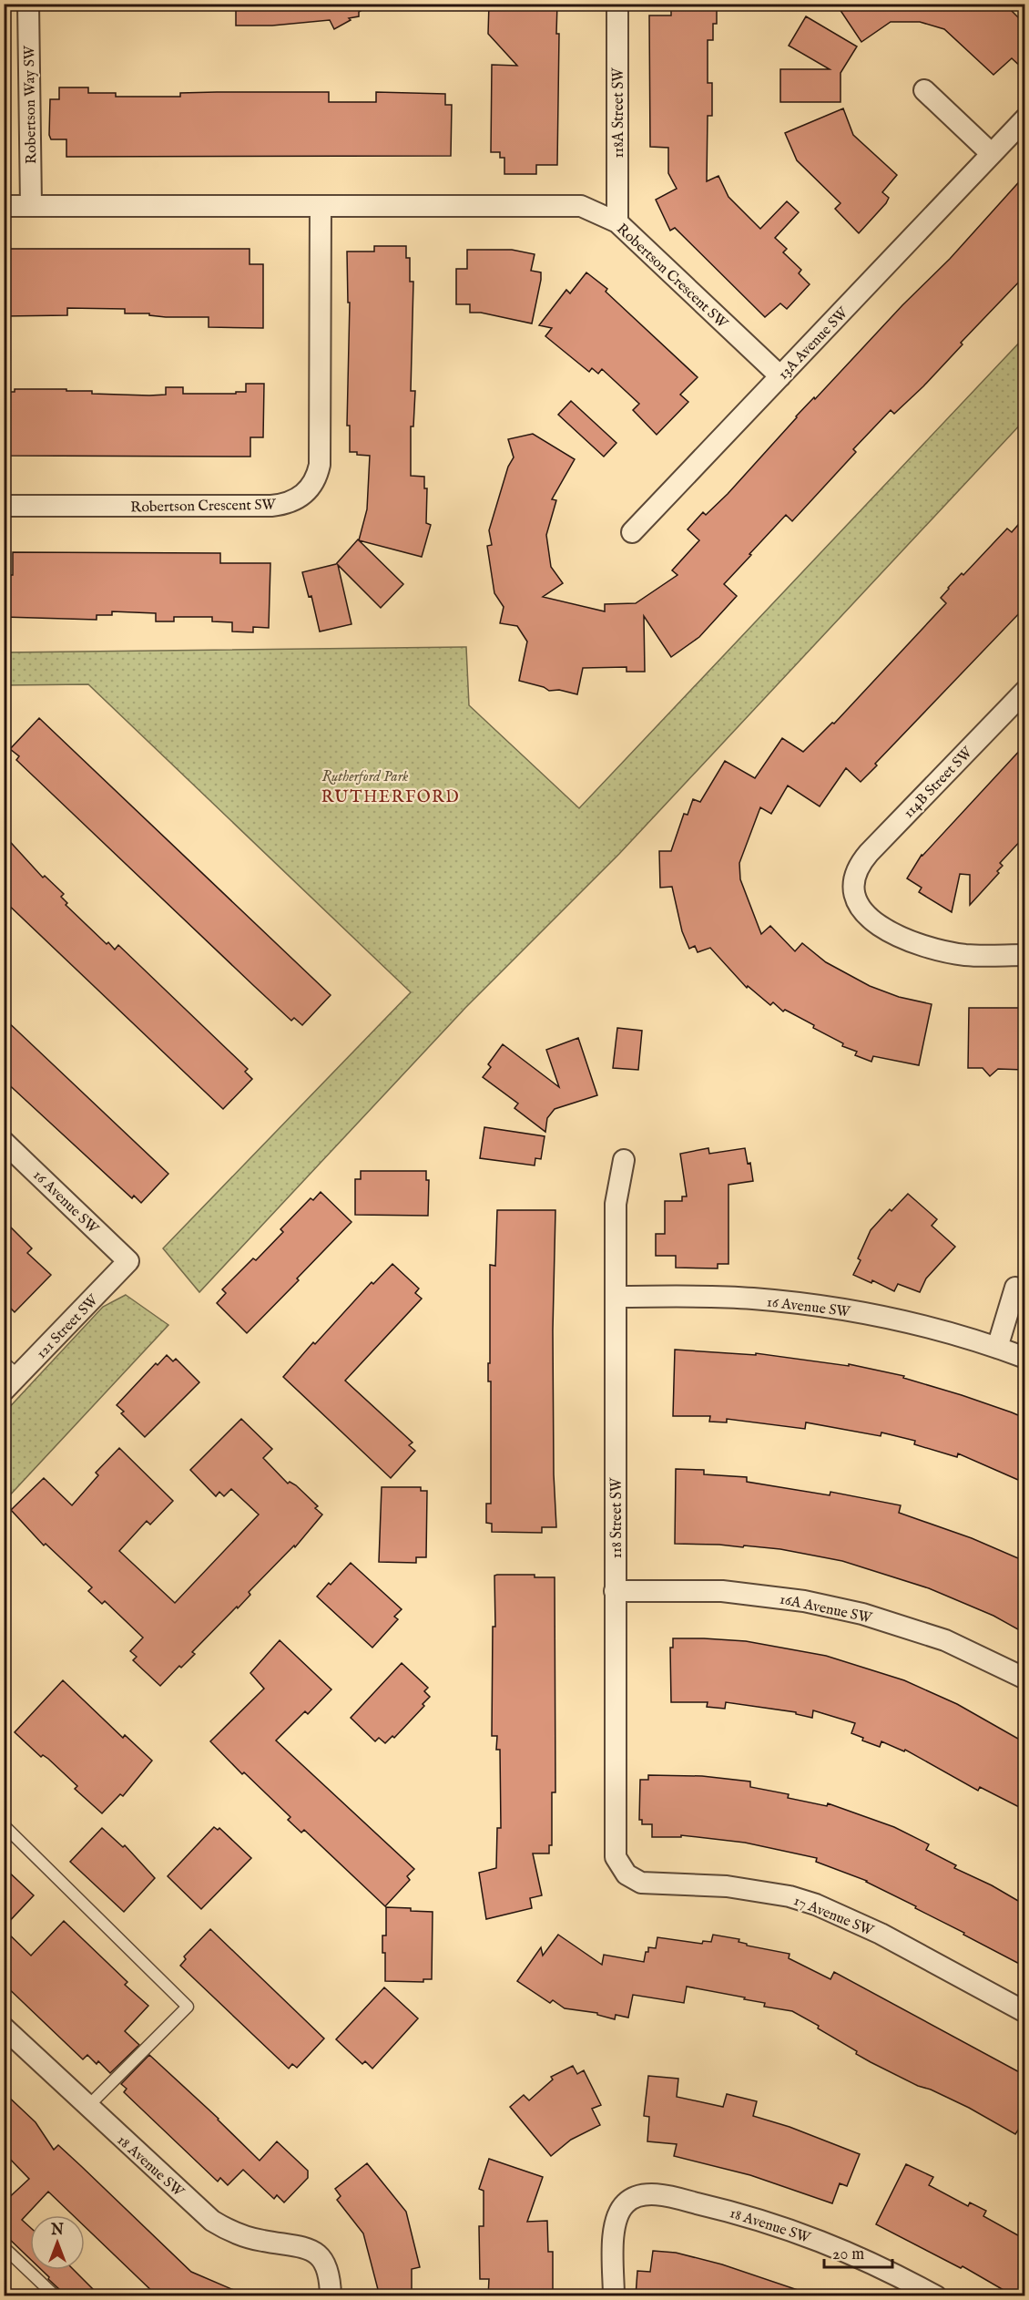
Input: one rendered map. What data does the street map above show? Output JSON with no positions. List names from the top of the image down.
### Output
{
  "streets": {
    "street": [
      "Robertson Way SW",
      "118A Street SW",
      "Robertson Crescent SW",
      "13A Avenue SW",
      "114B Street SW",
      "16 Avenue SW",
      "121 Street SW",
      "118 Street SW",
      "16A Avenue SW",
      "17 Avenue SW",
      "18 Avenue SW"
    ]
  },
  "crossings": [
    ["Robertson Way SW", "Robertson Crescent SW"],
    ["118A Street SW", "Robertson Crescent SW"],
    ["Robertson Crescent SW", "13A Avenue SW"],
    ["16 Avenue SW", "121 Street SW"],
    ["16 Avenue SW", "118 Street SW"],
    ["118 Street SW", "16A Avenue SW"],
    ["118 Street SW", "17 Avenue SW"]
  ],
  "districts": ["RUTHERFORD"],
  "parks": ["Rutherford Park"],
  "scale_bar": "20 m",
  "north": "top"
}
